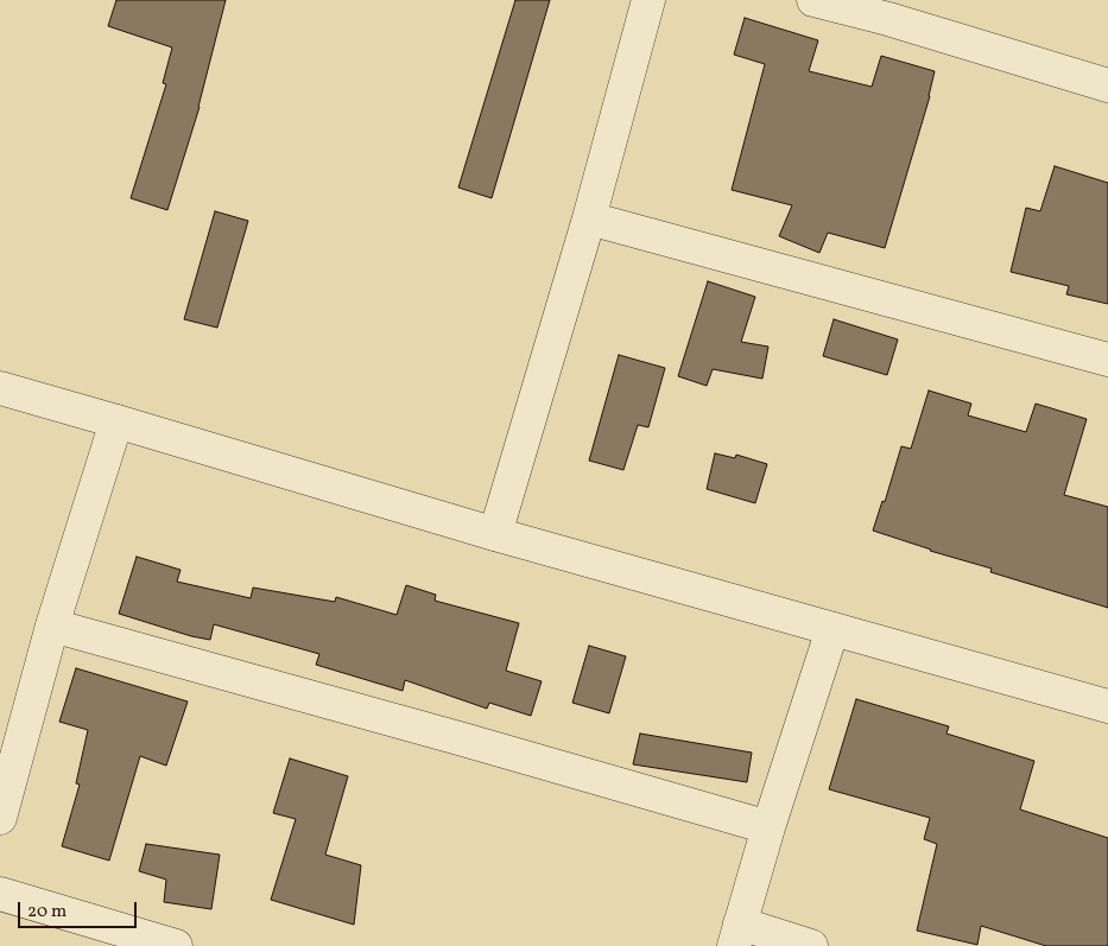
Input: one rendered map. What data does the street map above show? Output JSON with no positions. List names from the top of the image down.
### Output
{
  "scale_bar": "20 m"
}
